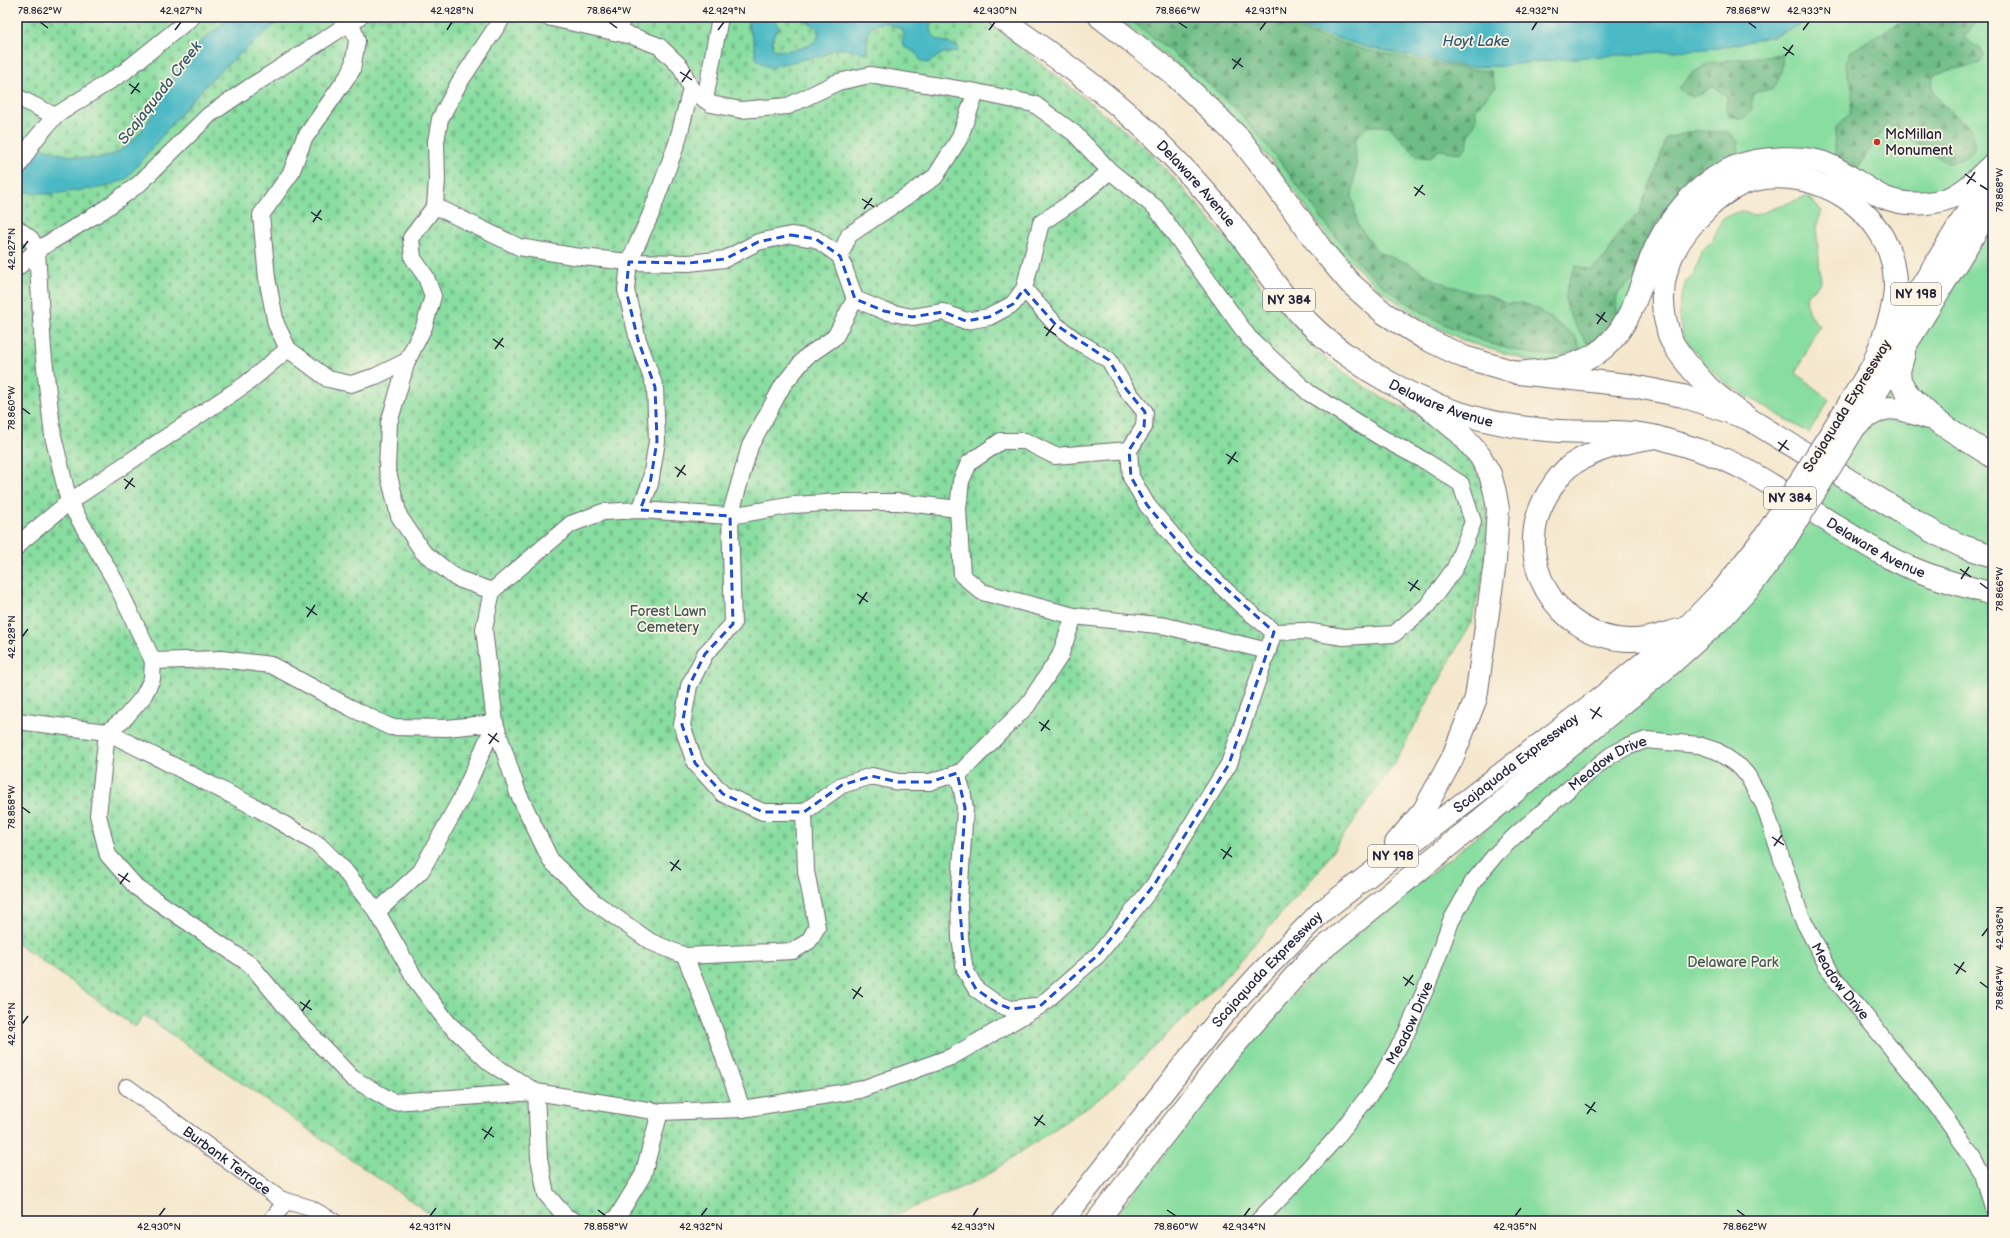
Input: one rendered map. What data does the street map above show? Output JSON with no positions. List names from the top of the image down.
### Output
{
  "streets": {
    "main road": [
      "Delaware Avenue",
      "NY 198",
      "NY 384",
      "Scajaquada Expressway"
    ],
    "street": ["Meadow Drive", "Burbank Terrace"]
  },
  "water": ["Hoyt Lake", "Scajaquada Creek"],
  "parks": ["Forest Lawn Cemetery", "Delaware Park"],
  "places": ["McMillan Monument"],
  "coordinates": [
    "78.862°W",
    "42.927°N",
    "42.928°N",
    "78.864°W",
    "42.929°N",
    "42.930°N",
    "78.866°W",
    "42.931°N",
    "42.932°N",
    "78.868°W",
    "42.933°N",
    "78.860°W",
    "78.858°W",
    "42.936°N",
    "42.934°N",
    "42.935°N"
  ]
}
